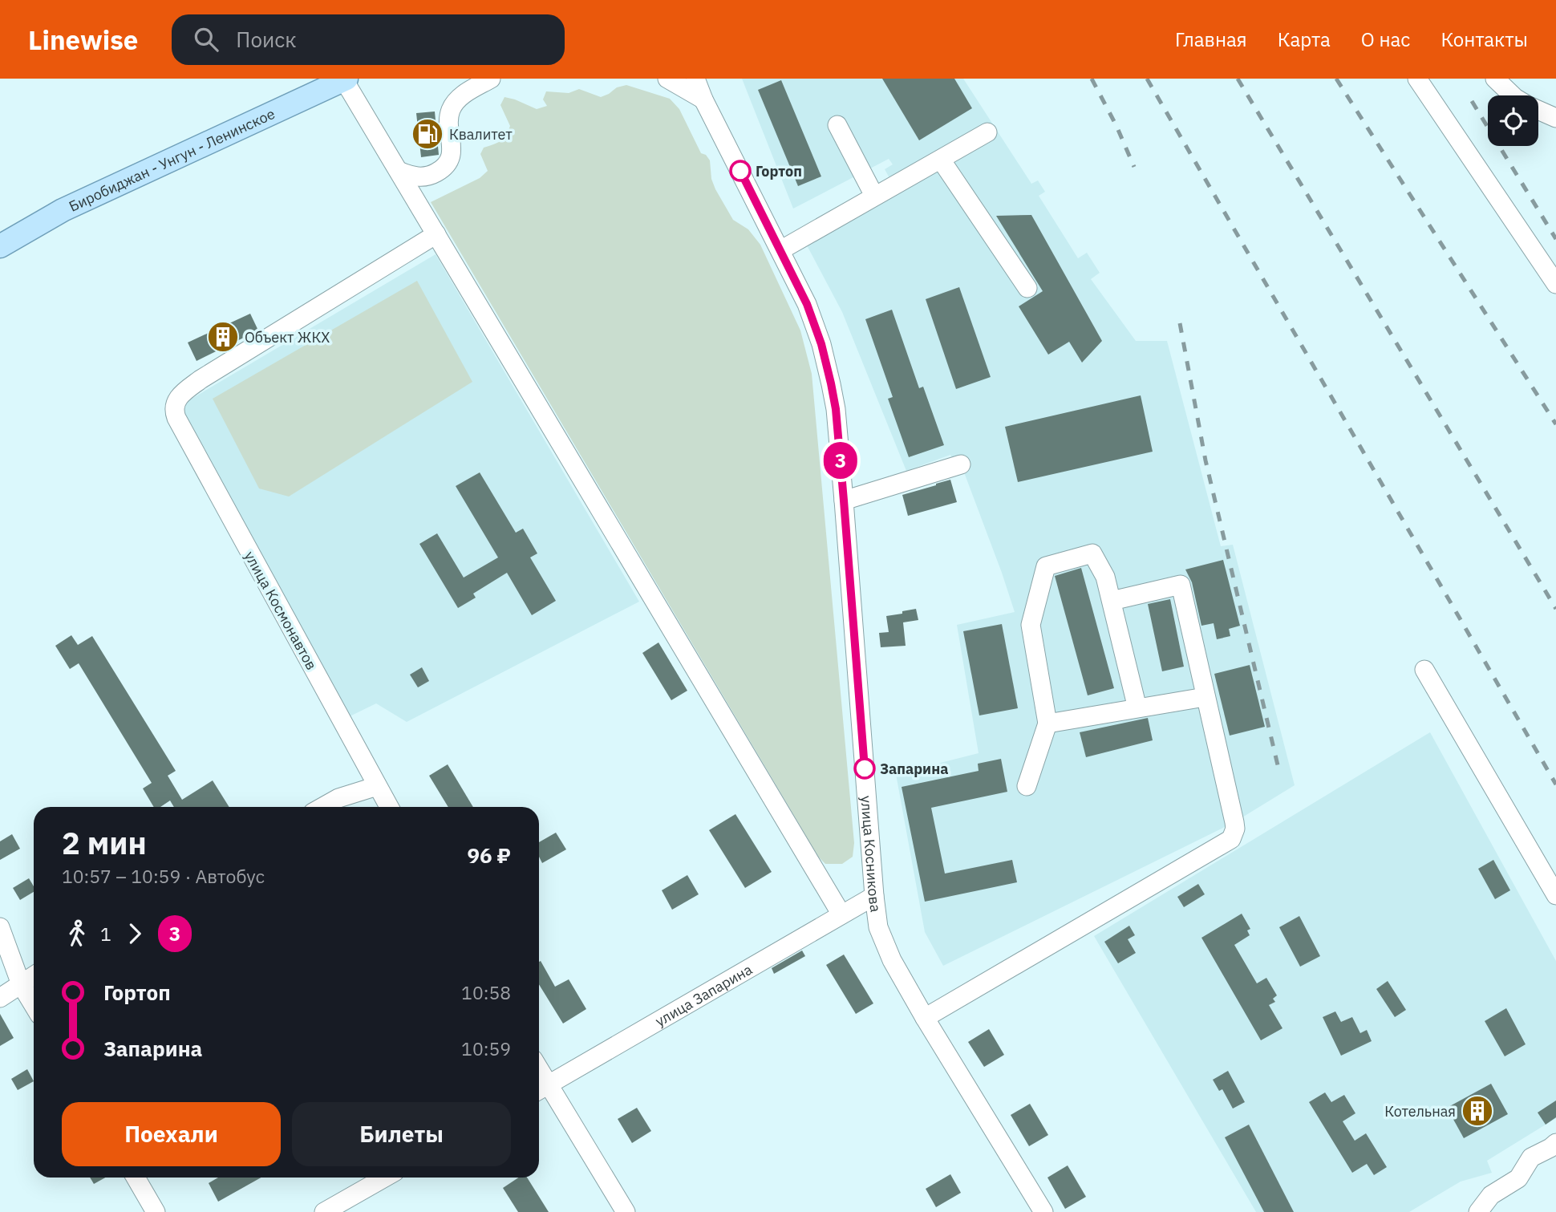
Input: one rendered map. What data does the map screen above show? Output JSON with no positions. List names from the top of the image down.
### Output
{
  "streets": {
    "main road": ["Биробиджан - Унгун - Ленинское"],
    "street": ["улица Космонавтов", "улица Косникова", "улица Запарина"]
  },
  "crossings": [
    ["улица Косникова", "улица Запарина"]
  ],
  "places": {
    "fuel station": ["Квалитет"],
    "other": ["Гортоп", "Запарина"],
    "building": ["Объект ЖКХ", "Котельная"]
  },
  "lines": ["bus line 3"],
  "page": {
    "header": "Linewise",
    "search": "Поиск",
    "nav": [
      "Главная",
      "Карта",
      "О нас",
      "Контакты"
    ],
    "on_map": "3",
    "heading": ["2 мин", "10:57 – 10:59 · Автобус", "96 ₽"],
    "legs": ["1", "3"],
    "list": [
      {
        "name": "Гортоп",
        "value": "10:58"
      },
      {
        "name": "Запарина",
        "value": "10:59"
      }
    ],
    "buttons": ["Поехали", "Билеты"]
  }
}
